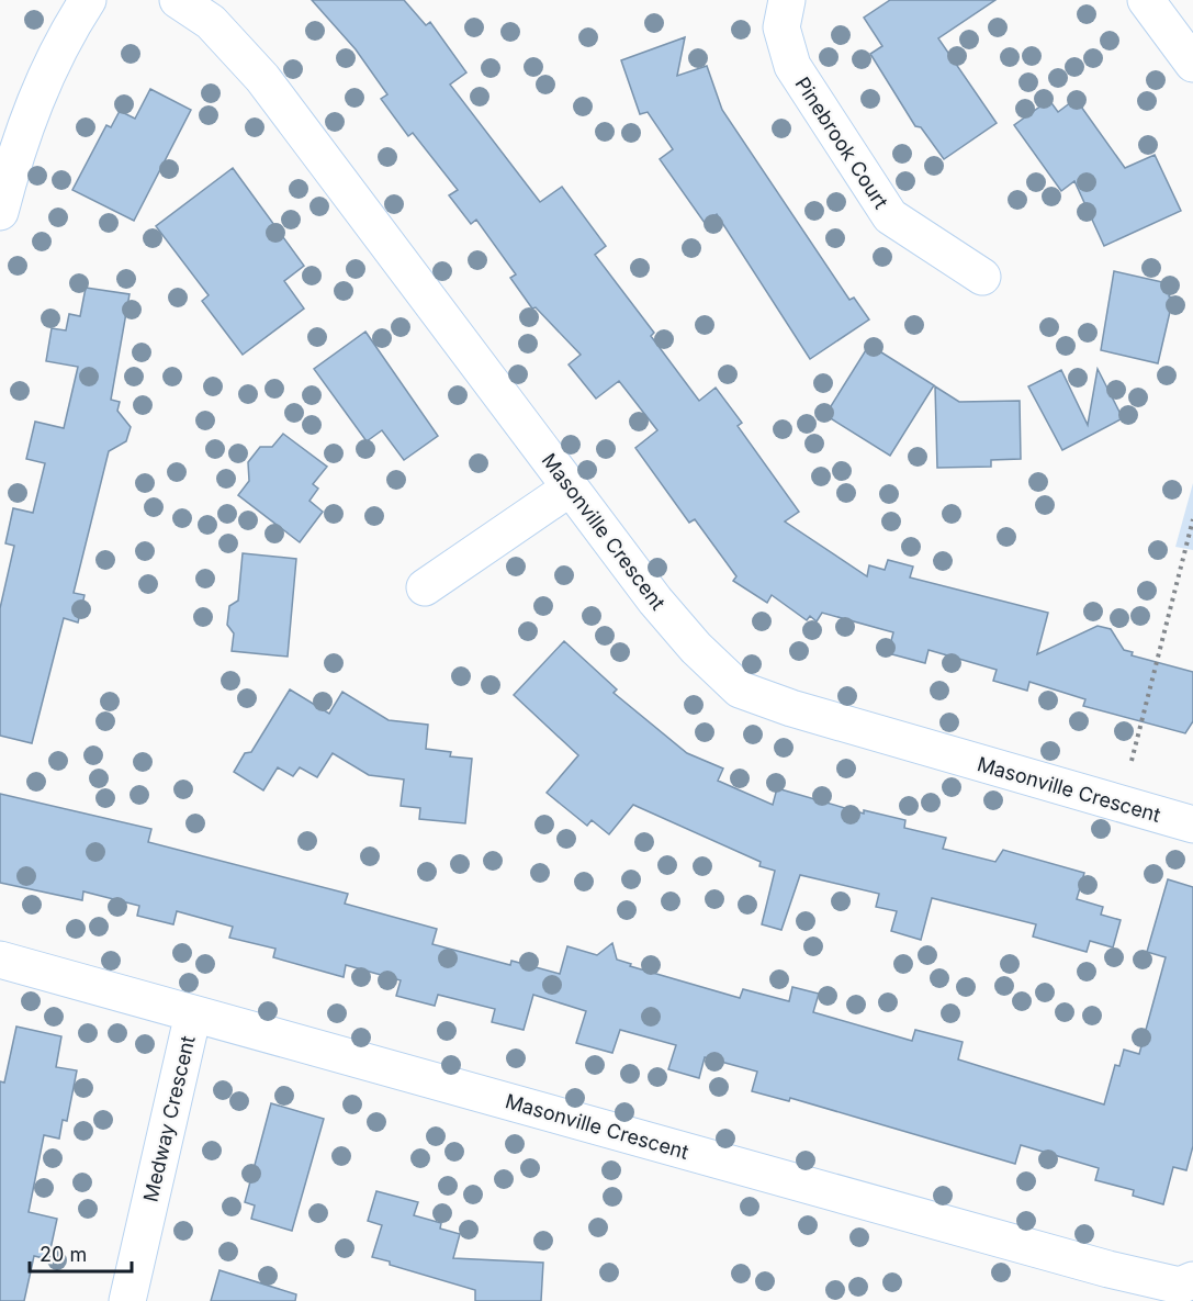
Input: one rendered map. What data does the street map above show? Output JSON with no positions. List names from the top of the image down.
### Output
{
  "streets": {
    "street": ["Pinebrook Court", "Masonville Crescent", "Medway Crescent"]
  },
  "crossings": [
    ["Masonville Crescent", "Medway Crescent"]
  ],
  "scale_bar": "20 m"
}
